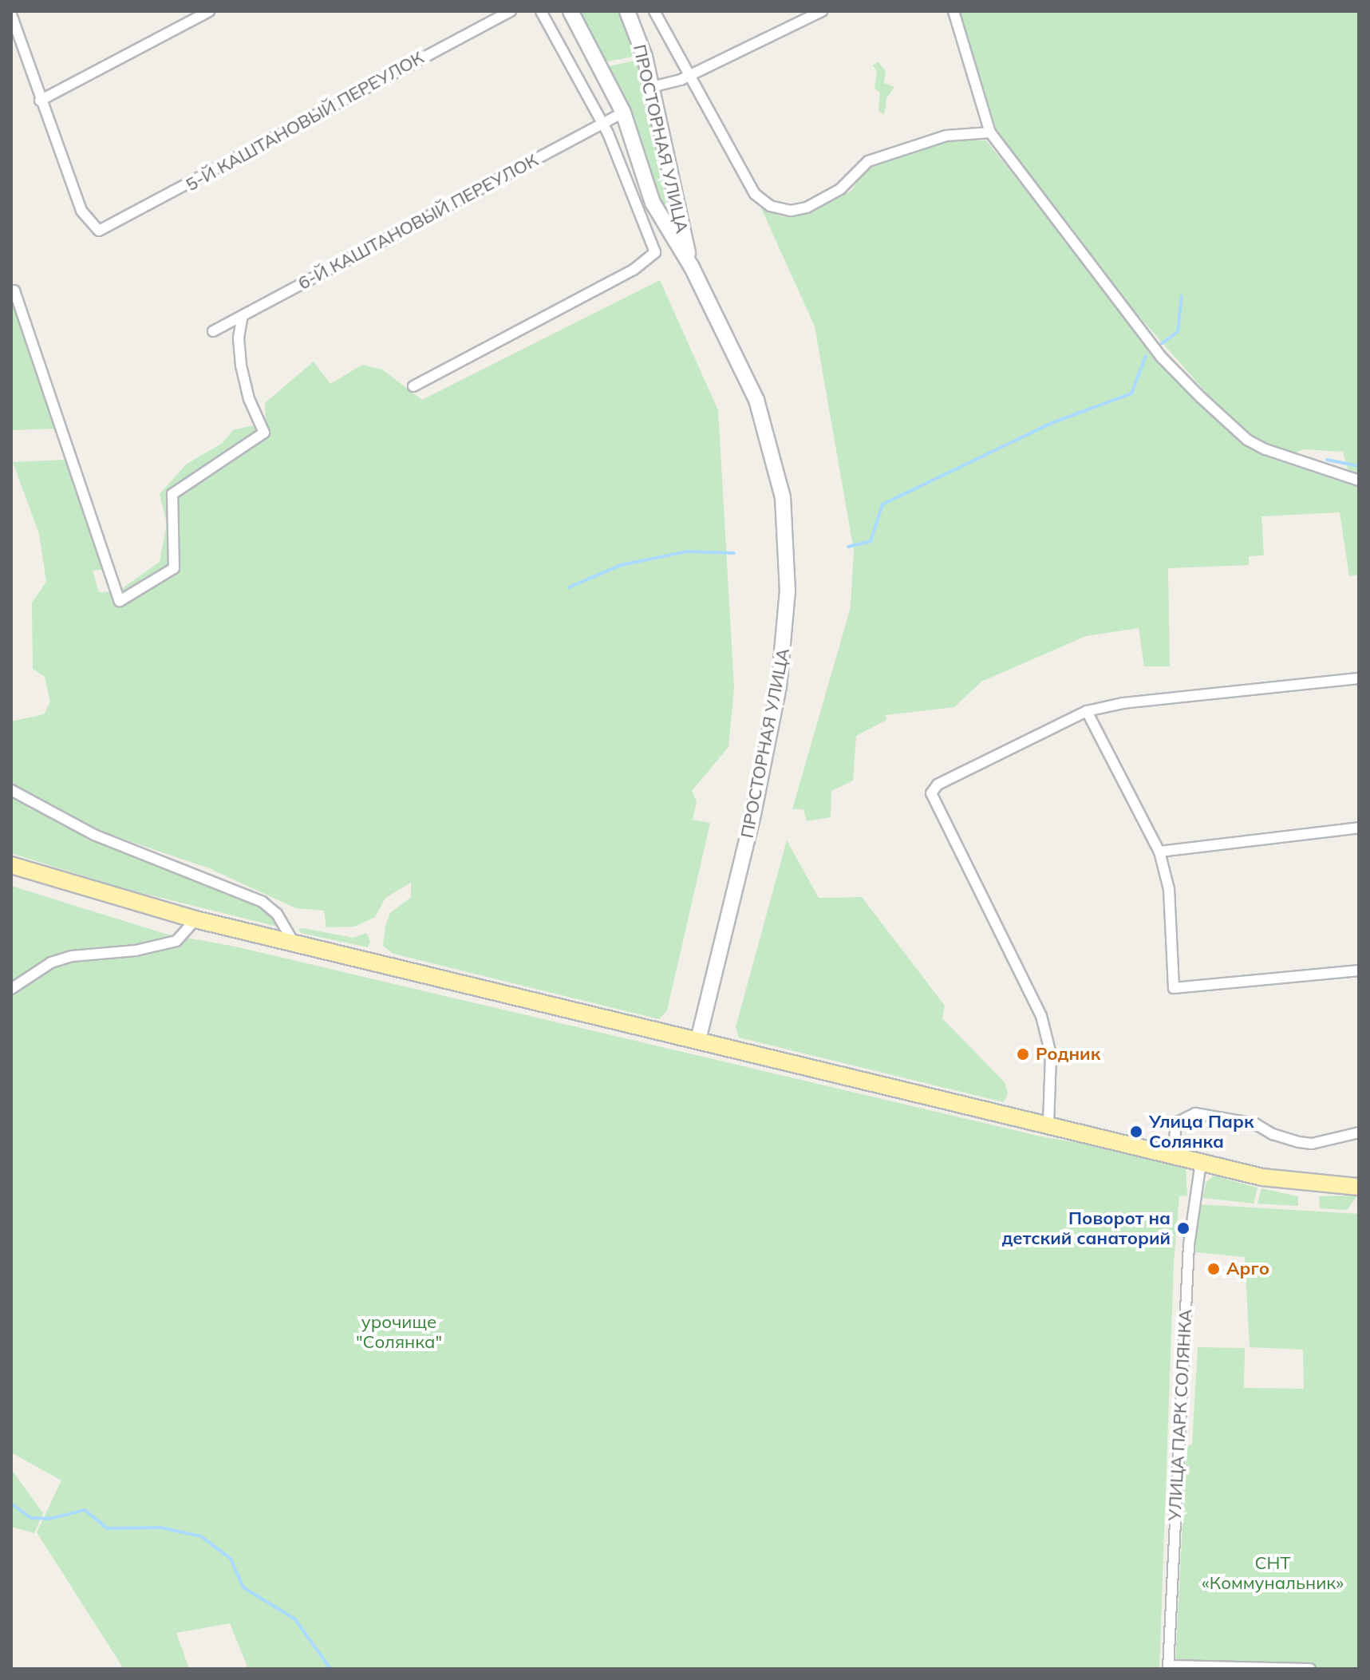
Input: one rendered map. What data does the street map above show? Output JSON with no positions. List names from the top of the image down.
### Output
{
  "streets": {
    "main road": ["ПРОСТОРНАЯ УЛИЦА"],
    "street": ["5-Й КАШТАНОВЫЙ ПЕРЕУЛОК", "6-Й КАШТАНОВЫЙ ПЕРЕУЛОК", "УЛИЦА ПАРК СОЛЯНКА"]
  },
  "crossings": [
    ["ПРОСТОРНАЯ УЛИЦА", "6-Й КАШТАНОВЫЙ ПЕРЕУЛОК"]
  ],
  "parks": ["урочище \"Солянка\"", "СНТ «Коммунальник»"],
  "places": [
    "Родник",
    "Улица Парк Солянка",
    "Поворот на детский санаторий",
    "Арго"
  ]
}
